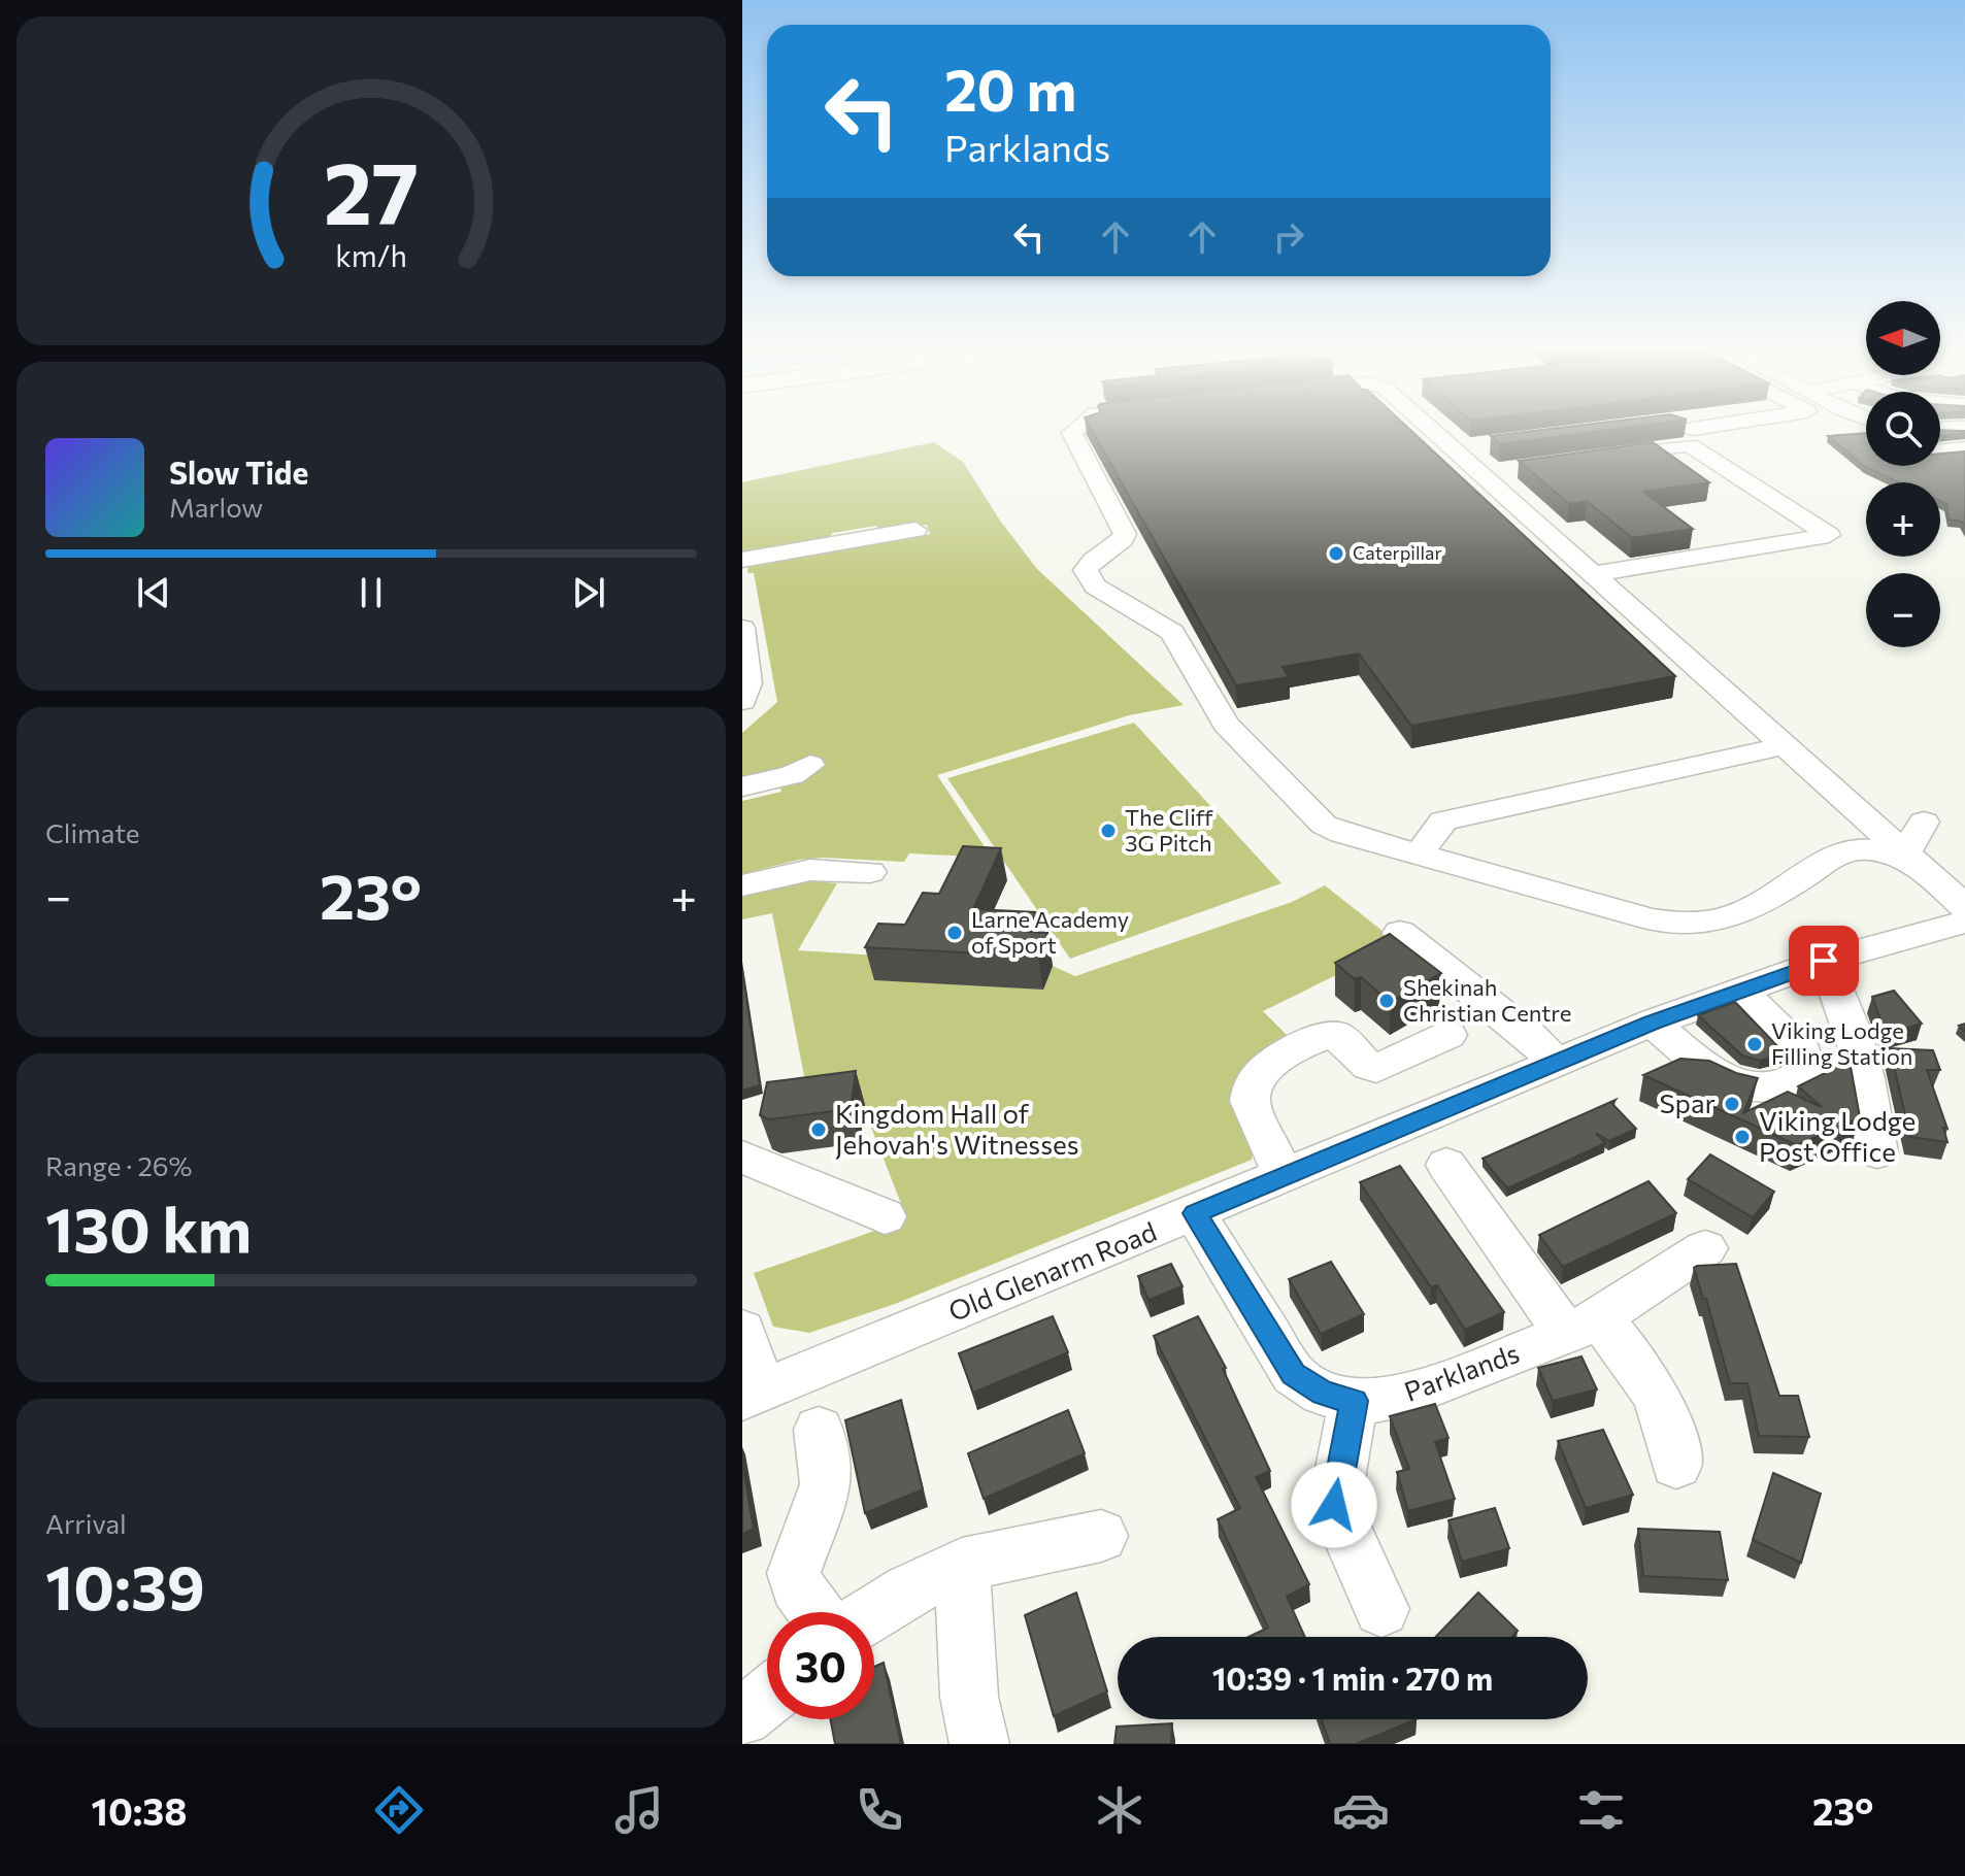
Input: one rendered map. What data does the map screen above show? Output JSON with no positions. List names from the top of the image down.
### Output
{
  "streets": {
    "street": ["Old Glenarm Road", "Parklands"]
  },
  "crossings": [
    ["Old Glenarm Road", "Parklands"]
  ],
  "places": [
    "Caterpillar",
    "The Cliff 3G Pitch",
    "Larne Academy of Sport",
    "Shekinah Christian Centre",
    "Viking Lodge Filling Station",
    "Spar",
    "Kingdom Hall of Jehovah's Witnesses",
    "Viking Lodge Post Office"
  ],
  "north": "left",
  "page": {
    "turn": ["20 m", "Parklands"],
    "map_buttons": ["+", "−"],
    "song": ["Slow Tide", "Marlow"],
    "tile": [
      "Climate",
      ["Range · 26%", "130 km"],
      ["Arrival", "10:39"]
    ],
    "heat": ["−", "23°", "+"],
    "limit": "30",
    "trip": "10:39 · 1 min · 270 m",
    "tabs": ["10:38", "23°"],
    "gauge": ["27", "km/h"]
  }
}
